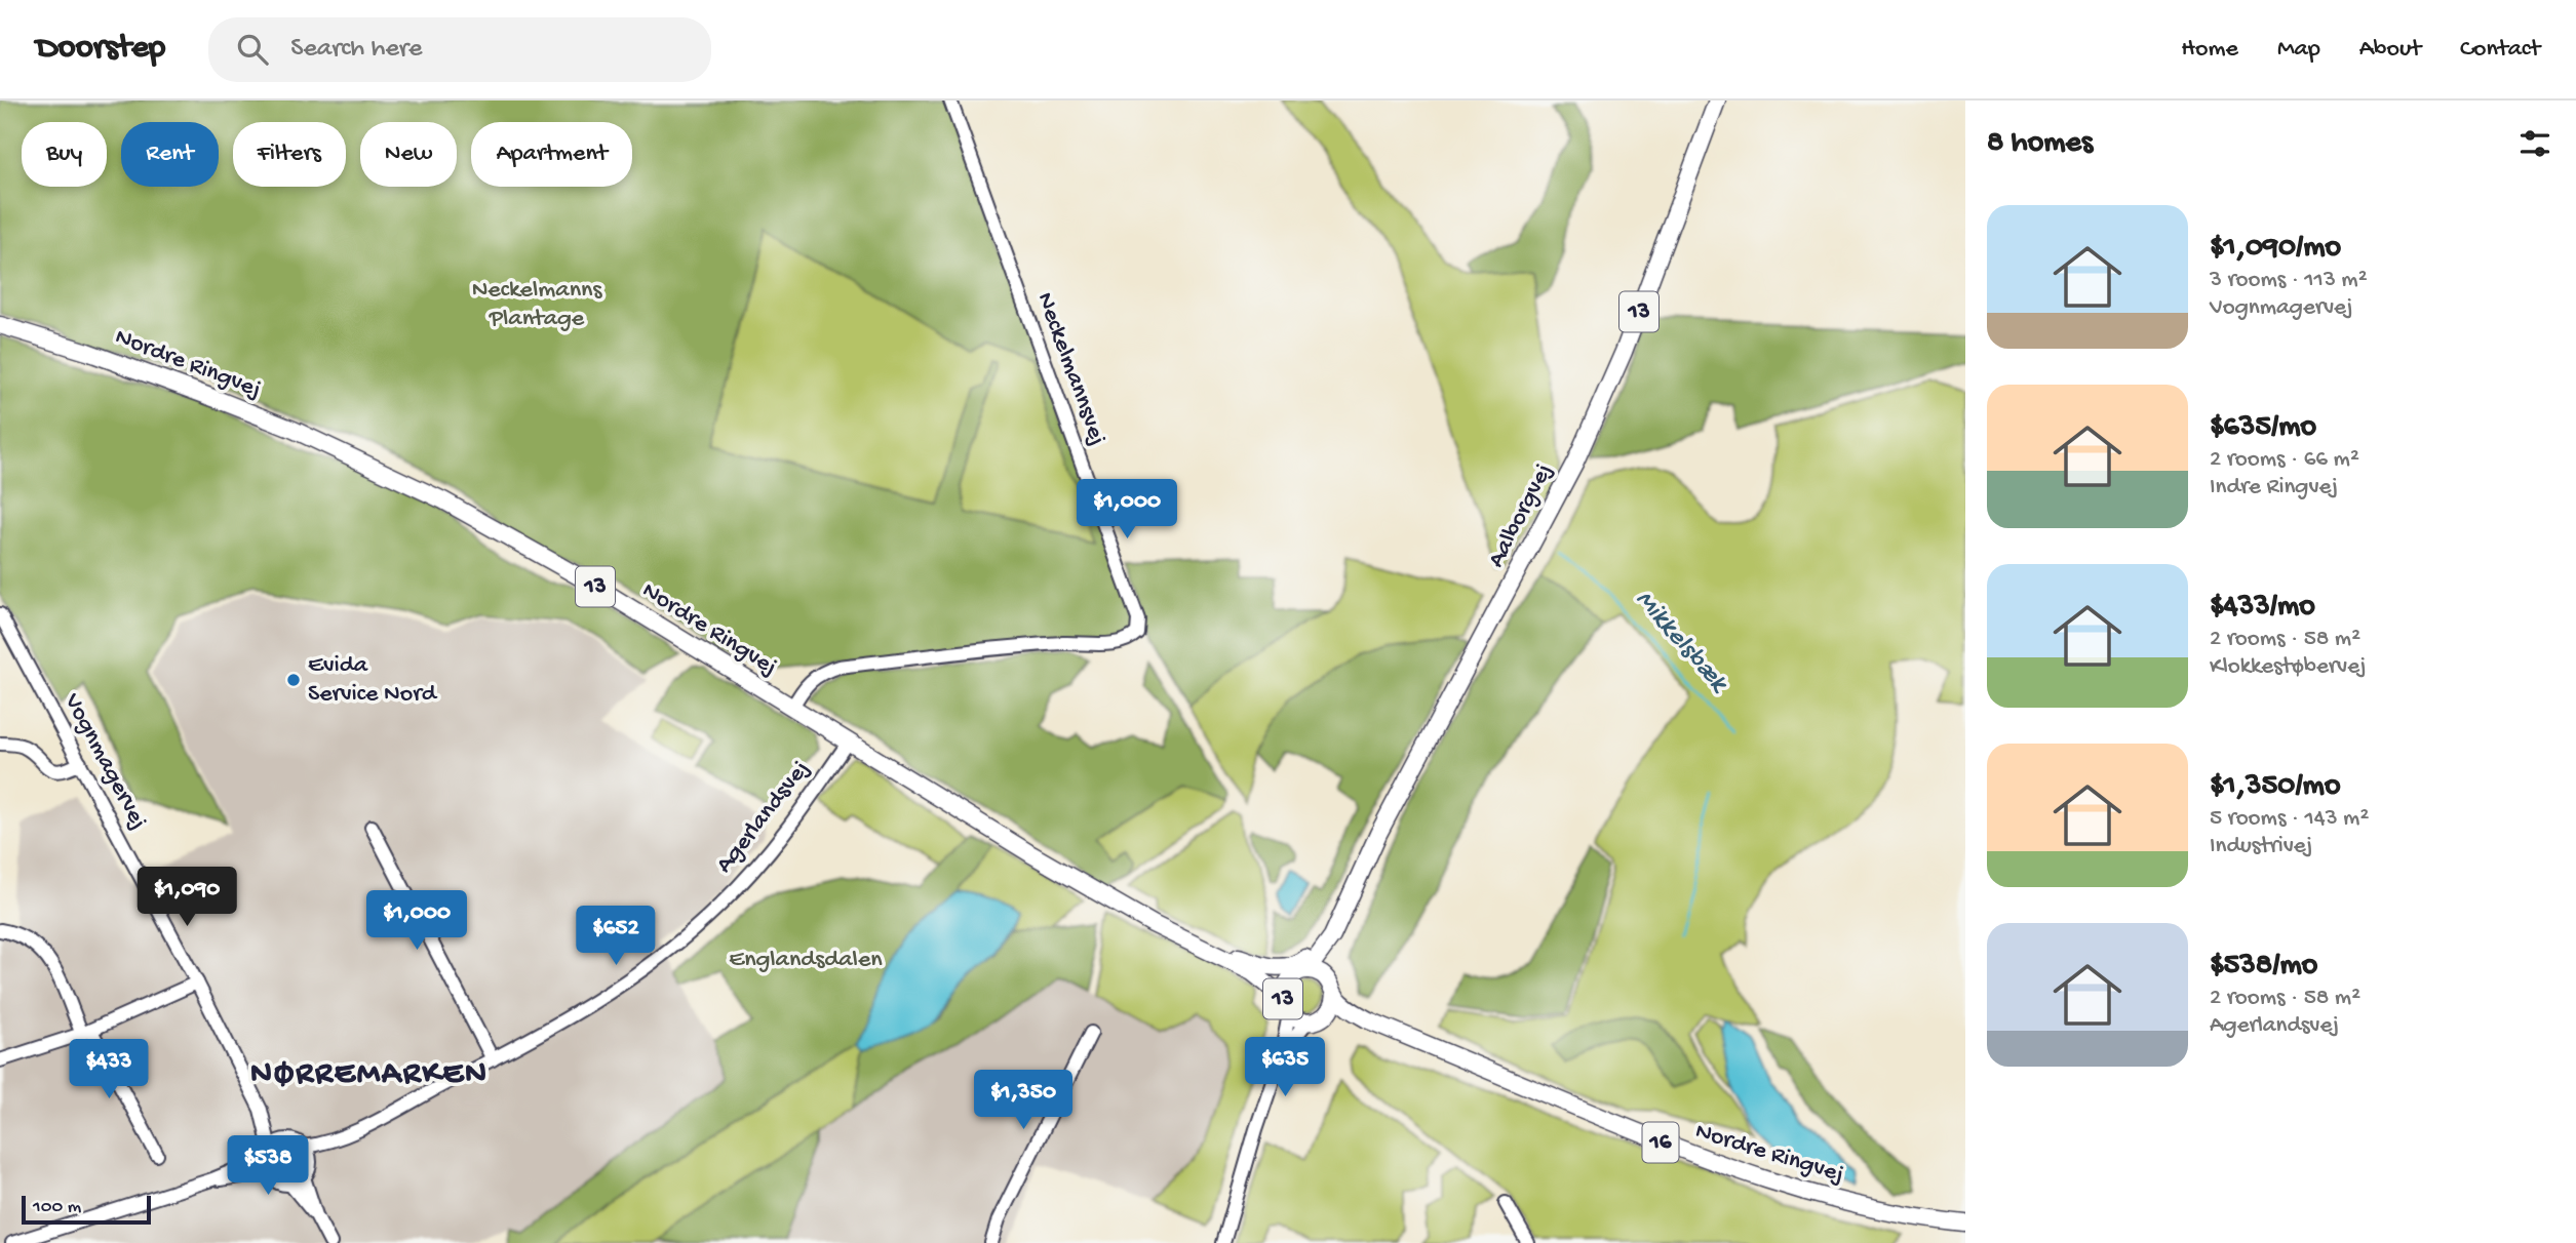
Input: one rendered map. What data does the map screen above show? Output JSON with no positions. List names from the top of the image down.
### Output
{
  "streets": {
    "main road": [
      "13",
      "Nordre Ringvej",
      "Aalborgvej",
      "16"
    ],
    "street": ["Neckelmannsvej", "Vognmagervej", "Agerlandsvej"]
  },
  "crossings": [
    ["13", "Nordre Ringvej"],
    ["13", "Aalborgvej"],
    ["Nordre Ringvej", "Neckelmannsvej"],
    ["Nordre Ringvej", "Aalborgvej"],
    ["Nordre Ringvej", "Agerlandsvej"],
    ["Vognmagervej", "Agerlandsvej"]
  ],
  "districts": ["NØRREMARKEN"],
  "water": ["Mikkelsbæk"],
  "parks": ["Neckelmanns Plantage", "Englandsdalen"],
  "places": ["Evida Service Nord"],
  "scale_bar": "100 m",
  "page": {
    "header": "Doorstep",
    "search": "Search here",
    "nav": [
      "Home",
      "Map",
      "About",
      "Contact"
    ],
    "heading": "8 homes",
    "chip": [
      "Buy",
      "Rent",
      "Filters",
      "New",
      "Apartment"
    ],
    "list": [
      {
        "name": "$1,090/mo",
        "note": "3 rooms · 113 m² · Vognmagervej"
      },
      {
        "name": "$635/mo",
        "note": "2 rooms · 66 m² · Indre Ringvej"
      },
      {
        "name": "$433/mo",
        "note": "2 rooms · 58 m² · Klokkestøbervej"
      },
      {
        "name": "$1,350/mo",
        "note": "5 rooms · 143 m² · Industrivej"
      },
      {
        "name": "$538/mo",
        "note": "2 rooms · 58 m² · Agerlandsvej"
      }
    ],
    "price": [
      "$1,000",
      "$1,090",
      "$1,000",
      "$652",
      "$635",
      "$433",
      "$1,350",
      "$538"
    ],
    "scale": "100 m"
  }
}
